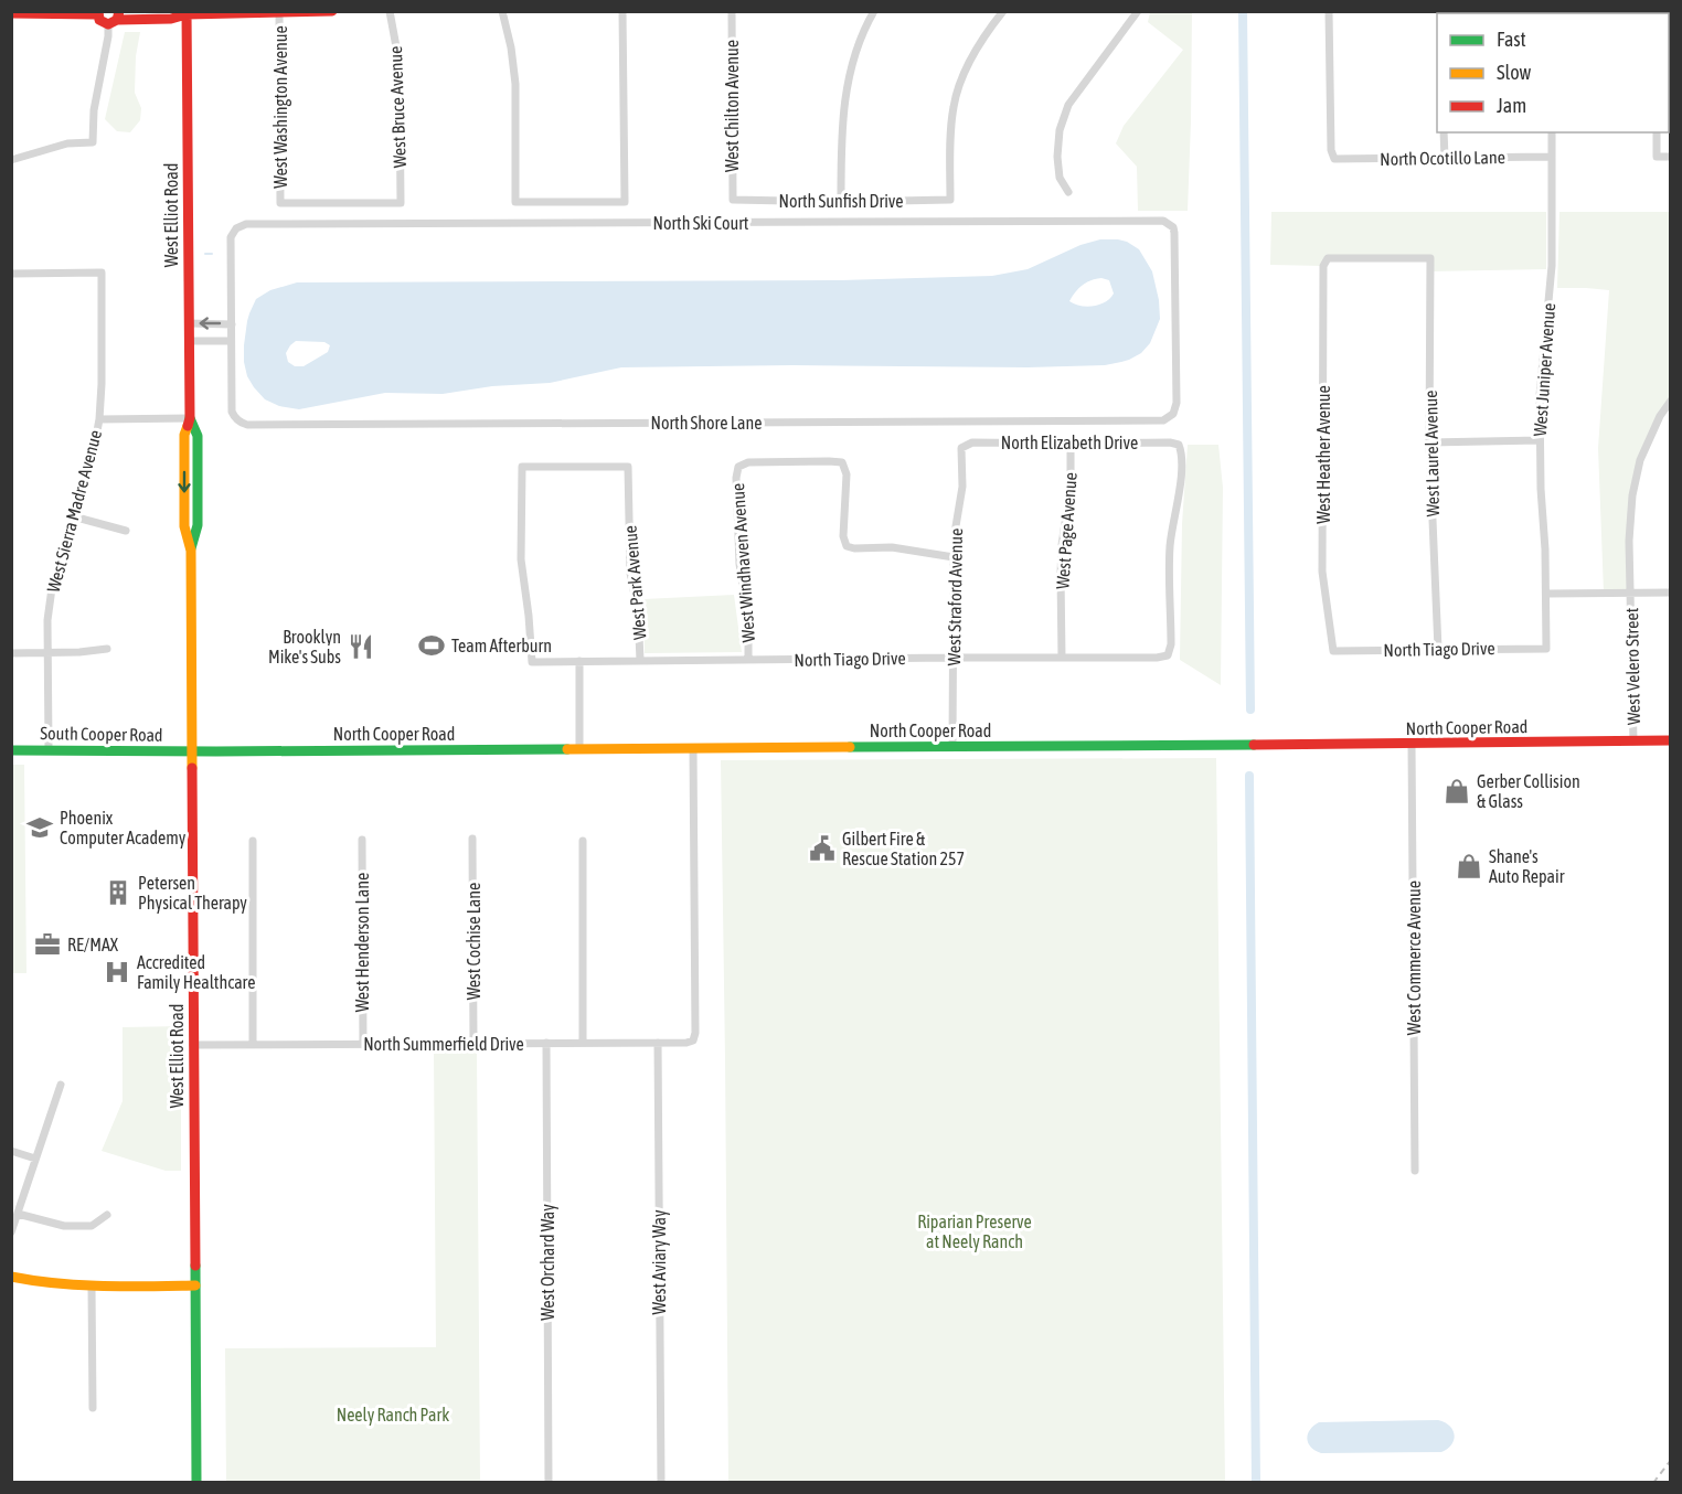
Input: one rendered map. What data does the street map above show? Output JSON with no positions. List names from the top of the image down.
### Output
{
  "streets": {
    "main road": ["West Elliot Road", "North Cooper Road", "South Cooper Road"],
    "street": [
      "West Chilton Avenue",
      "West Washington Avenue",
      "West Bruce Avenue",
      "North Ocotillo Lane",
      "North Sunfish Drive",
      "North Ski Court",
      "West Juniper Avenue",
      "North Shore Lane",
      "North Elizabeth Drive",
      "West Laurel Avenue",
      "West Heather Avenue",
      "West Sierra Madre Avenue",
      "West Page Avenue",
      "West Windhaven Avenue",
      "West Park Avenue",
      "West Straford Avenue",
      "North Tiago Drive",
      "West Velero Street",
      "West Cochise Lane",
      "West Henderson Lane",
      "West Commerce Avenue",
      "North Summerfield Drive",
      "West Orchard Way",
      "West Aviary Way"
    ]
  },
  "crossings": [
    ["West Chilton Avenue", "North Sunfish Drive"],
    ["West Washington Avenue", "West Bruce Avenue"],
    ["North Ocotillo Lane", "West Juniper Avenue"],
    ["West Elliot Road", "North Cooper Road"],
    ["West Elliot Road", "South Cooper Road"],
    ["West Elliot Road", "North Summerfield Drive"],
    ["North Ski Court", "North Shore Lane"],
    ["West Juniper Avenue", "North Tiago Drive"],
    ["North Elizabeth Drive", "West Page Avenue"],
    ["North Elizabeth Drive", "West Straford Avenue"],
    ["North Elizabeth Drive", "North Tiago Drive"],
    ["West Laurel Avenue", "West Heather Avenue"],
    ["West Laurel Avenue", "North Tiago Drive"],
    ["West Heather Avenue", "North Tiago Drive"],
    ["West Sierra Madre Avenue", "South Cooper Road"],
    ["West Page Avenue", "North Tiago Drive"],
    ["West Windhaven Avenue", "West Straford Avenue"],
    ["West Windhaven Avenue", "North Tiago Drive"],
    ["West Park Avenue", "North Tiago Drive"],
    ["West Straford Avenue", "North Tiago Drive"],
    ["West Straford Avenue", "North Cooper Road"],
    ["West Velero Street", "North Cooper Road"],
    ["North Cooper Road", "South Cooper Road"],
    ["North Cooper Road", "West Commerce Avenue"],
    ["North Cooper Road", "North Summerfield Drive"],
    ["West Cochise Lane", "North Summerfield Drive"],
    ["West Henderson Lane", "North Summerfield Drive"],
    ["North Summerfield Drive", "West Orchard Way"],
    ["North Summerfield Drive", "West Aviary Way"]
  ],
  "parks": ["Riparian Preserve at Neely Ranch", "Neely Ranch Park"],
  "places": {
    "sports": ["Team Afterburn"],
    "restaurant": ["Brooklyn Mike's Subs"],
    "shop": ["Gerber Collision & Glass", "Shane's Auto Repair"],
    "school or university": ["Phoenix Computer Academy"],
    "public building": ["Gilbert Fire & Rescue Station 257"],
    "building": ["Petersen Physical Therapy"],
    "office": ["RE/MAX"],
    "hospital": ["Accredited Family Healthcare"]
  },
  "legend": ["Fast", "Slow", "Jam"]
}
